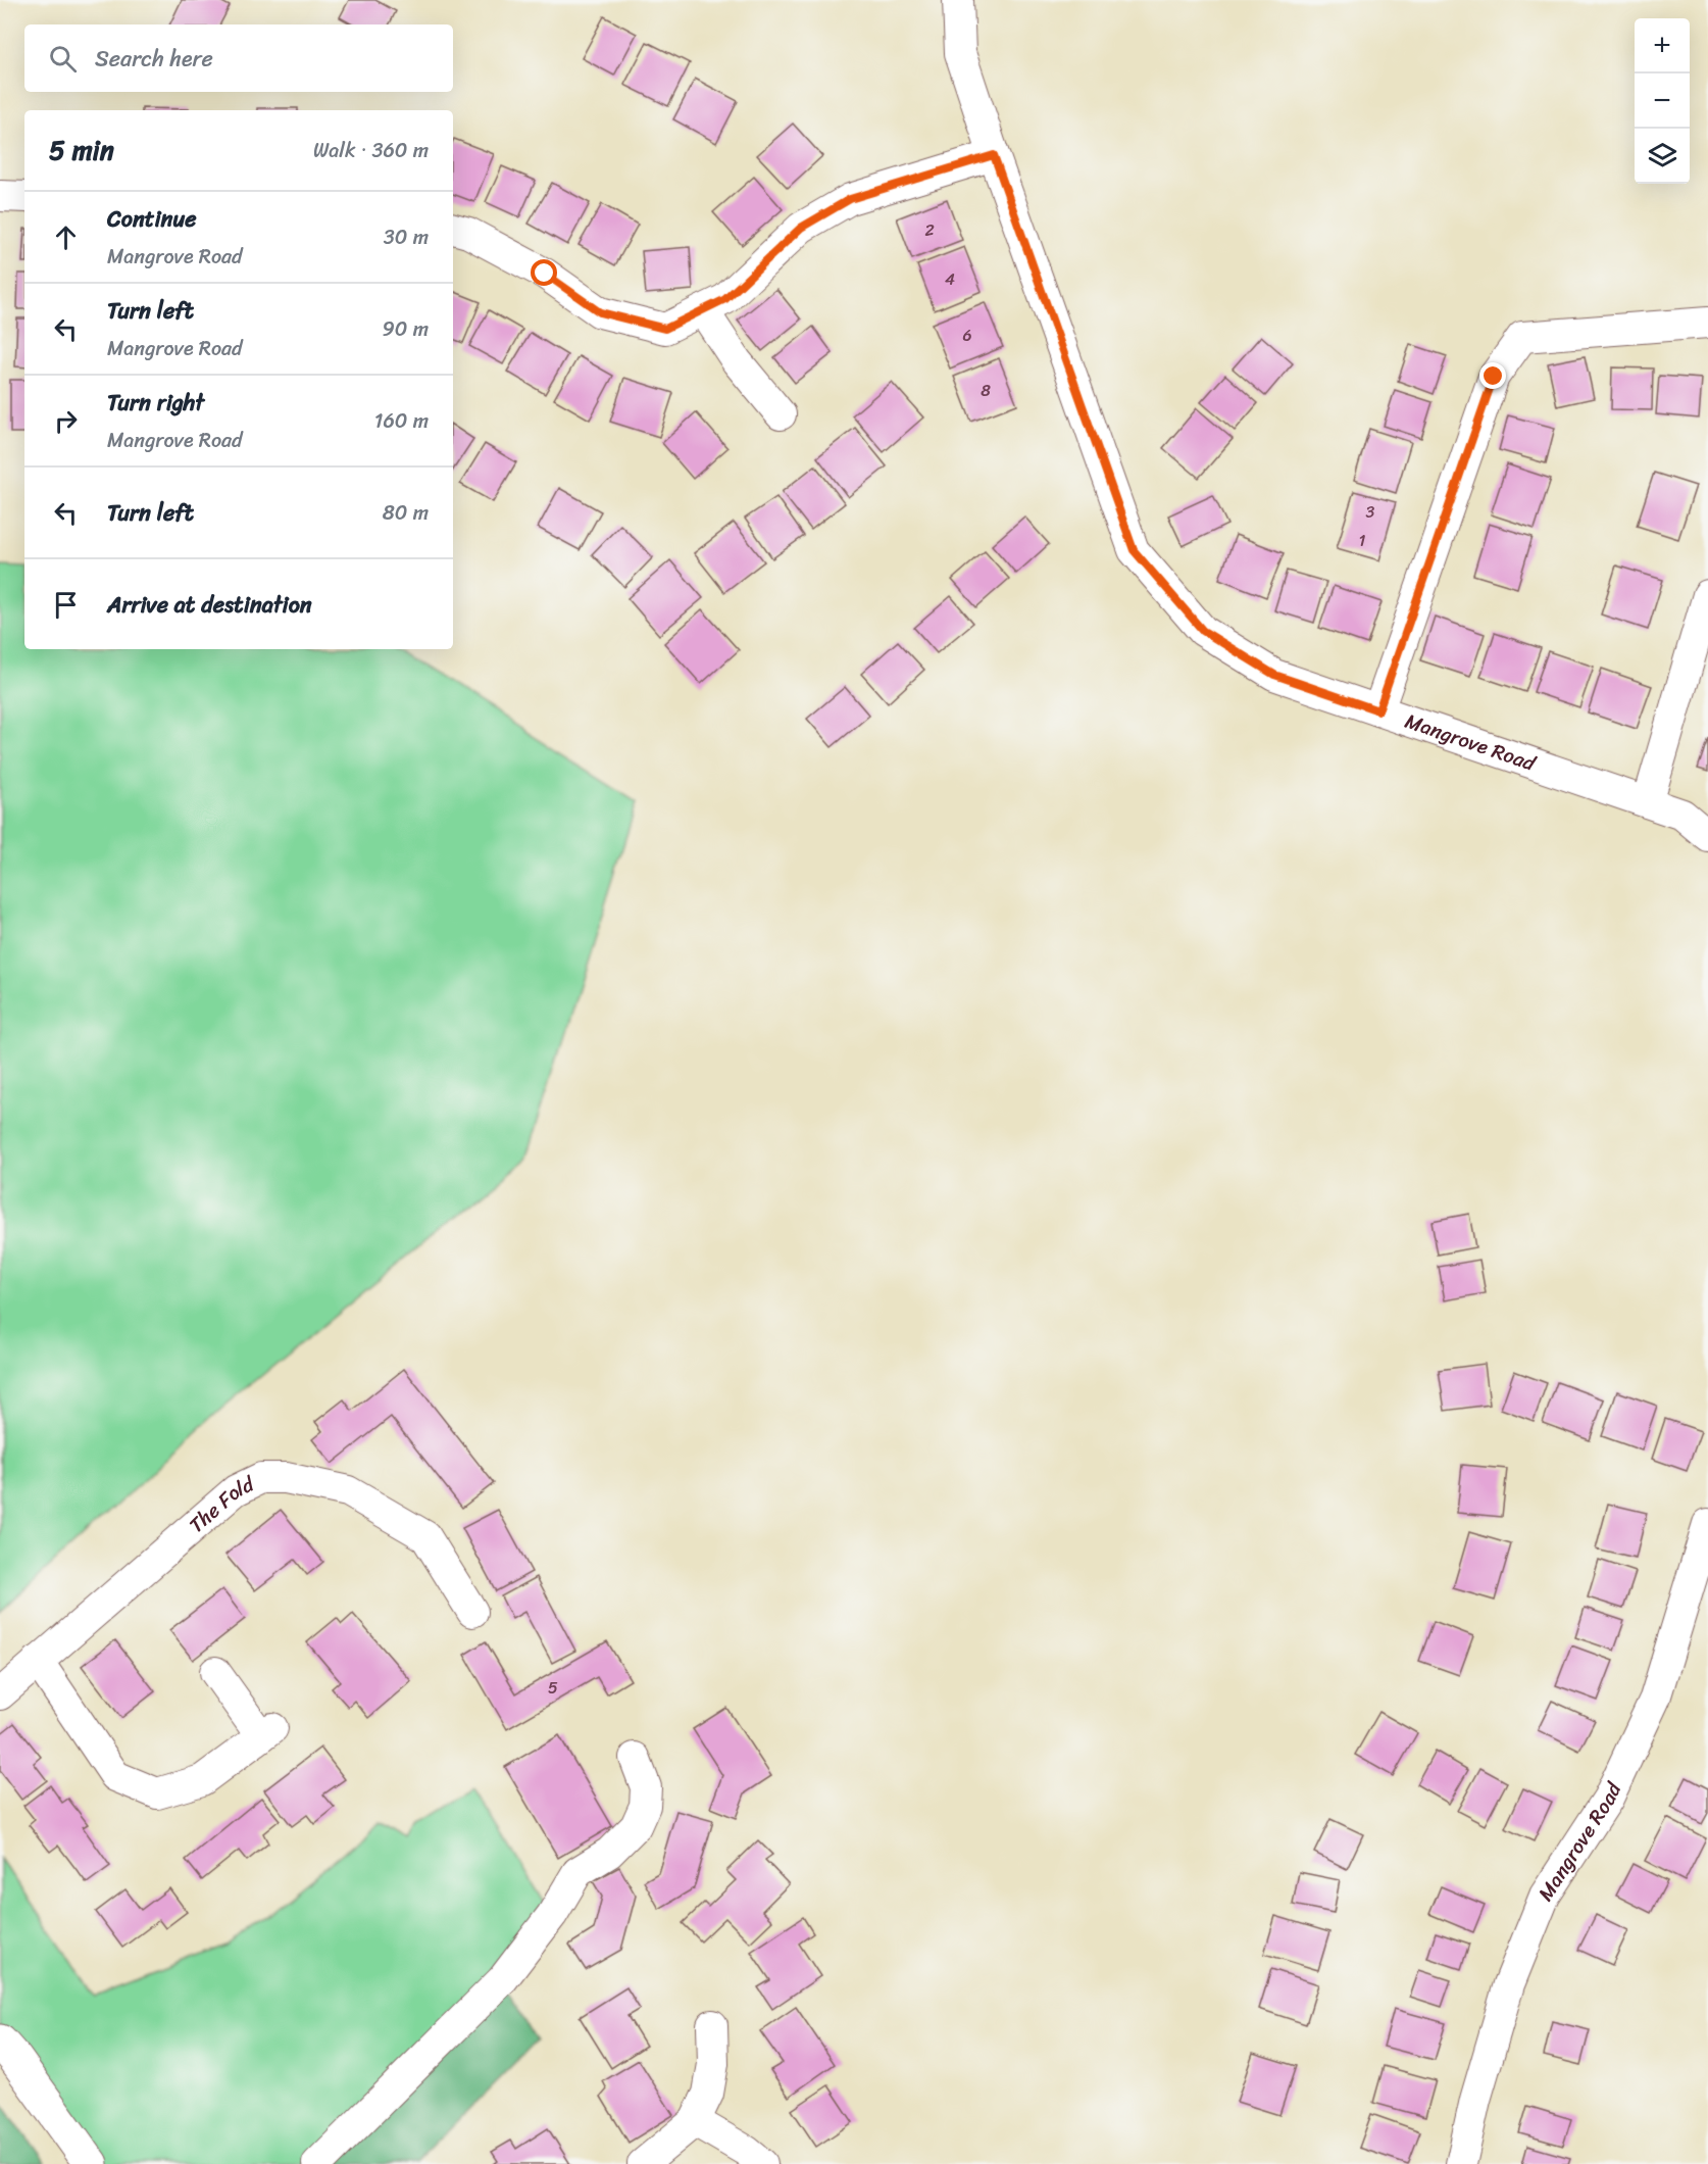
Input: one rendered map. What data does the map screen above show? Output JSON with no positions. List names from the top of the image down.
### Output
{
  "streets": {
    "street": ["Mangrove Road", "The Fold"]
  },
  "house_numbers": [
    "2",
    "4",
    "6",
    "8",
    "3",
    "1",
    "5"
  ],
  "page": {
    "map_buttons": ["+", "−"],
    "search": "Search here",
    "heading": ["5 min", "Walk · 360 m"],
    "list": [
      ["Continue", "Mangrove Road", "30 m"],
      ["Turn left", "Mangrove Road", "90 m"],
      ["Turn right", "Mangrove Road", "160 m"],
      ["Turn left", "80 m"],
      "Arrive at destination"
    ]
  }
}
